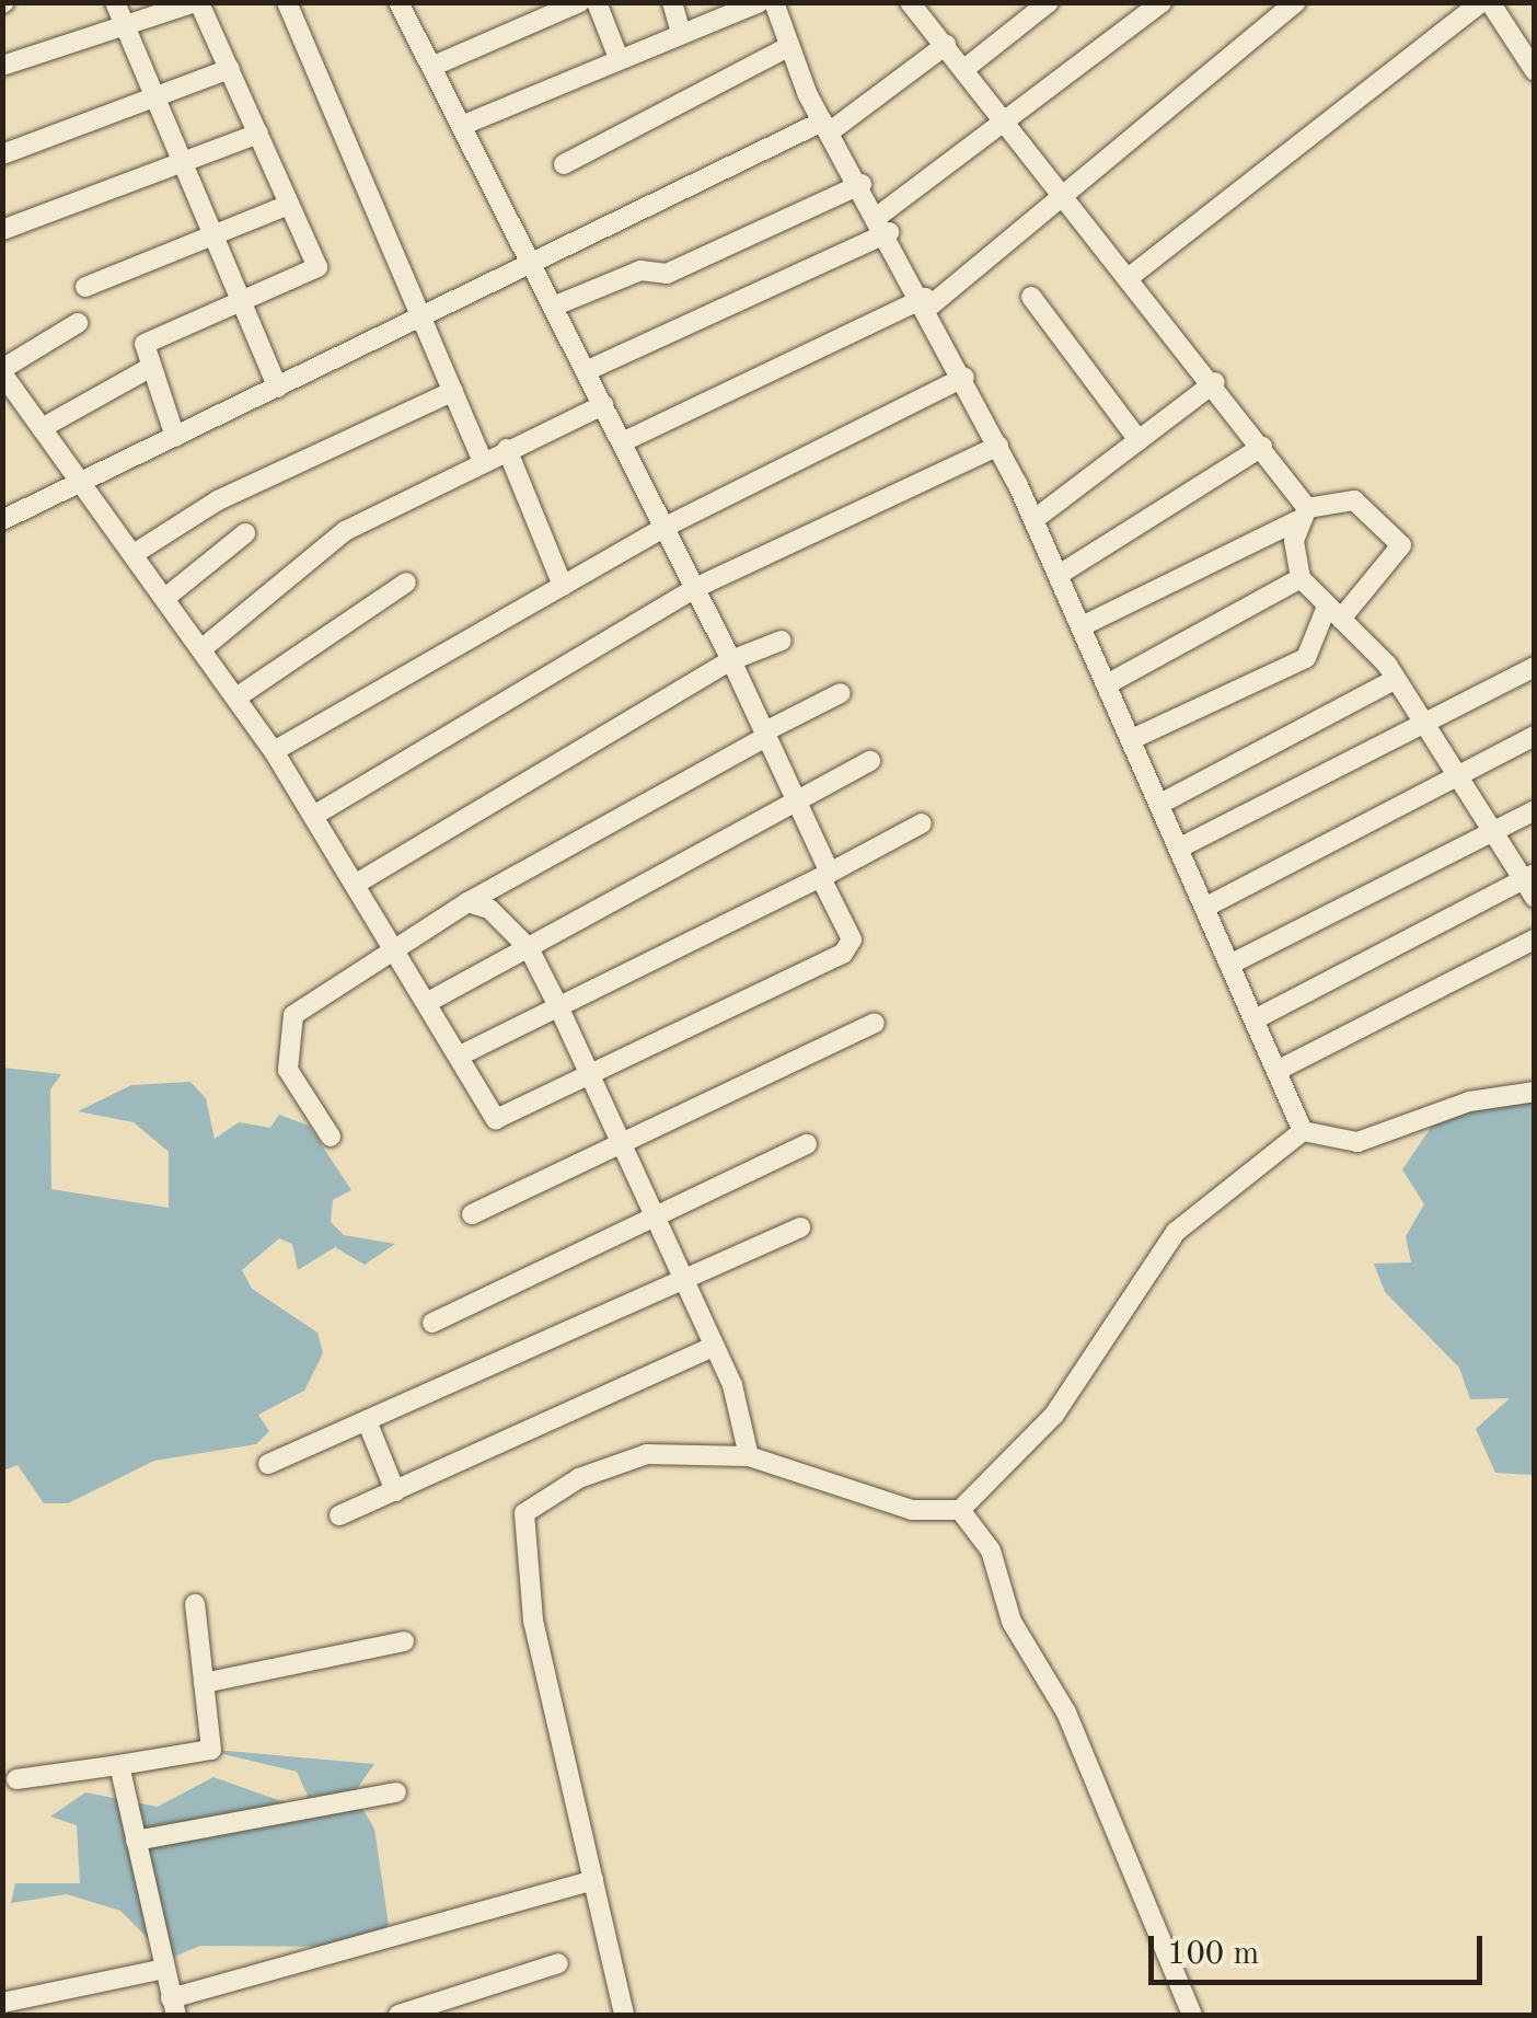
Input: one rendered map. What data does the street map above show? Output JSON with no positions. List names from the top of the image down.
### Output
{
  "scale_bar": "100 m"
}
